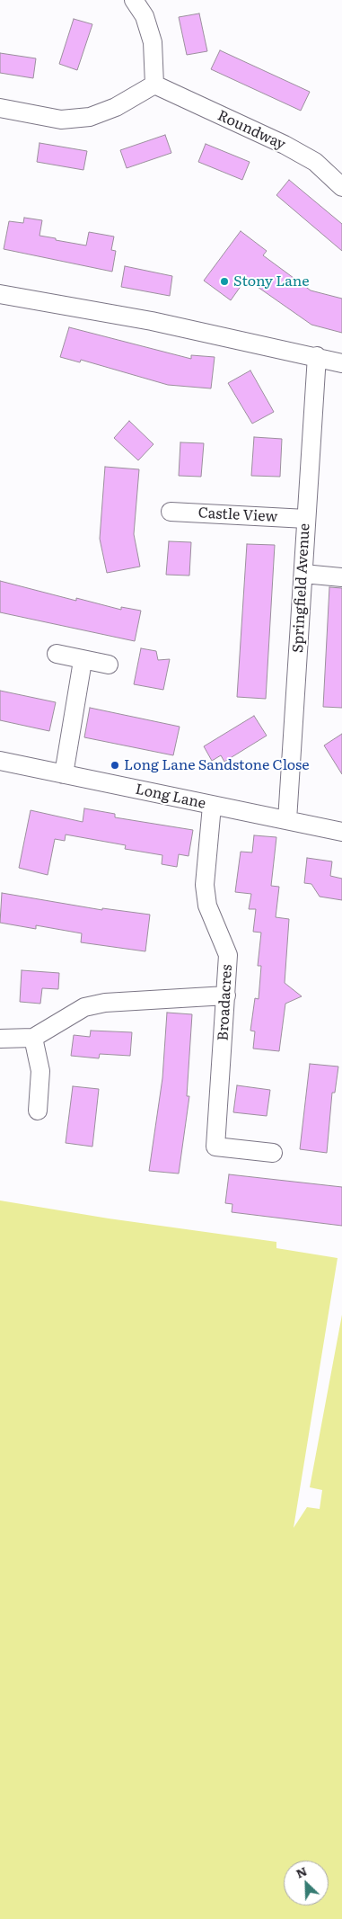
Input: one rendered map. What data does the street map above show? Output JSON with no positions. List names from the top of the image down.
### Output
{
  "streets": {
    "street": [
      "Roundway",
      "Castle View",
      "Springfield Avenue",
      "Long Lane",
      "Broadacres"
    ]
  },
  "crossings": [
    ["Castle View", "Springfield Avenue"],
    ["Springfield Avenue", "Long Lane"],
    ["Long Lane", "Broadacres"]
  ],
  "places": ["Stony Lane", "Long Lane Sandstone Close"],
  "north": "top left"
}
